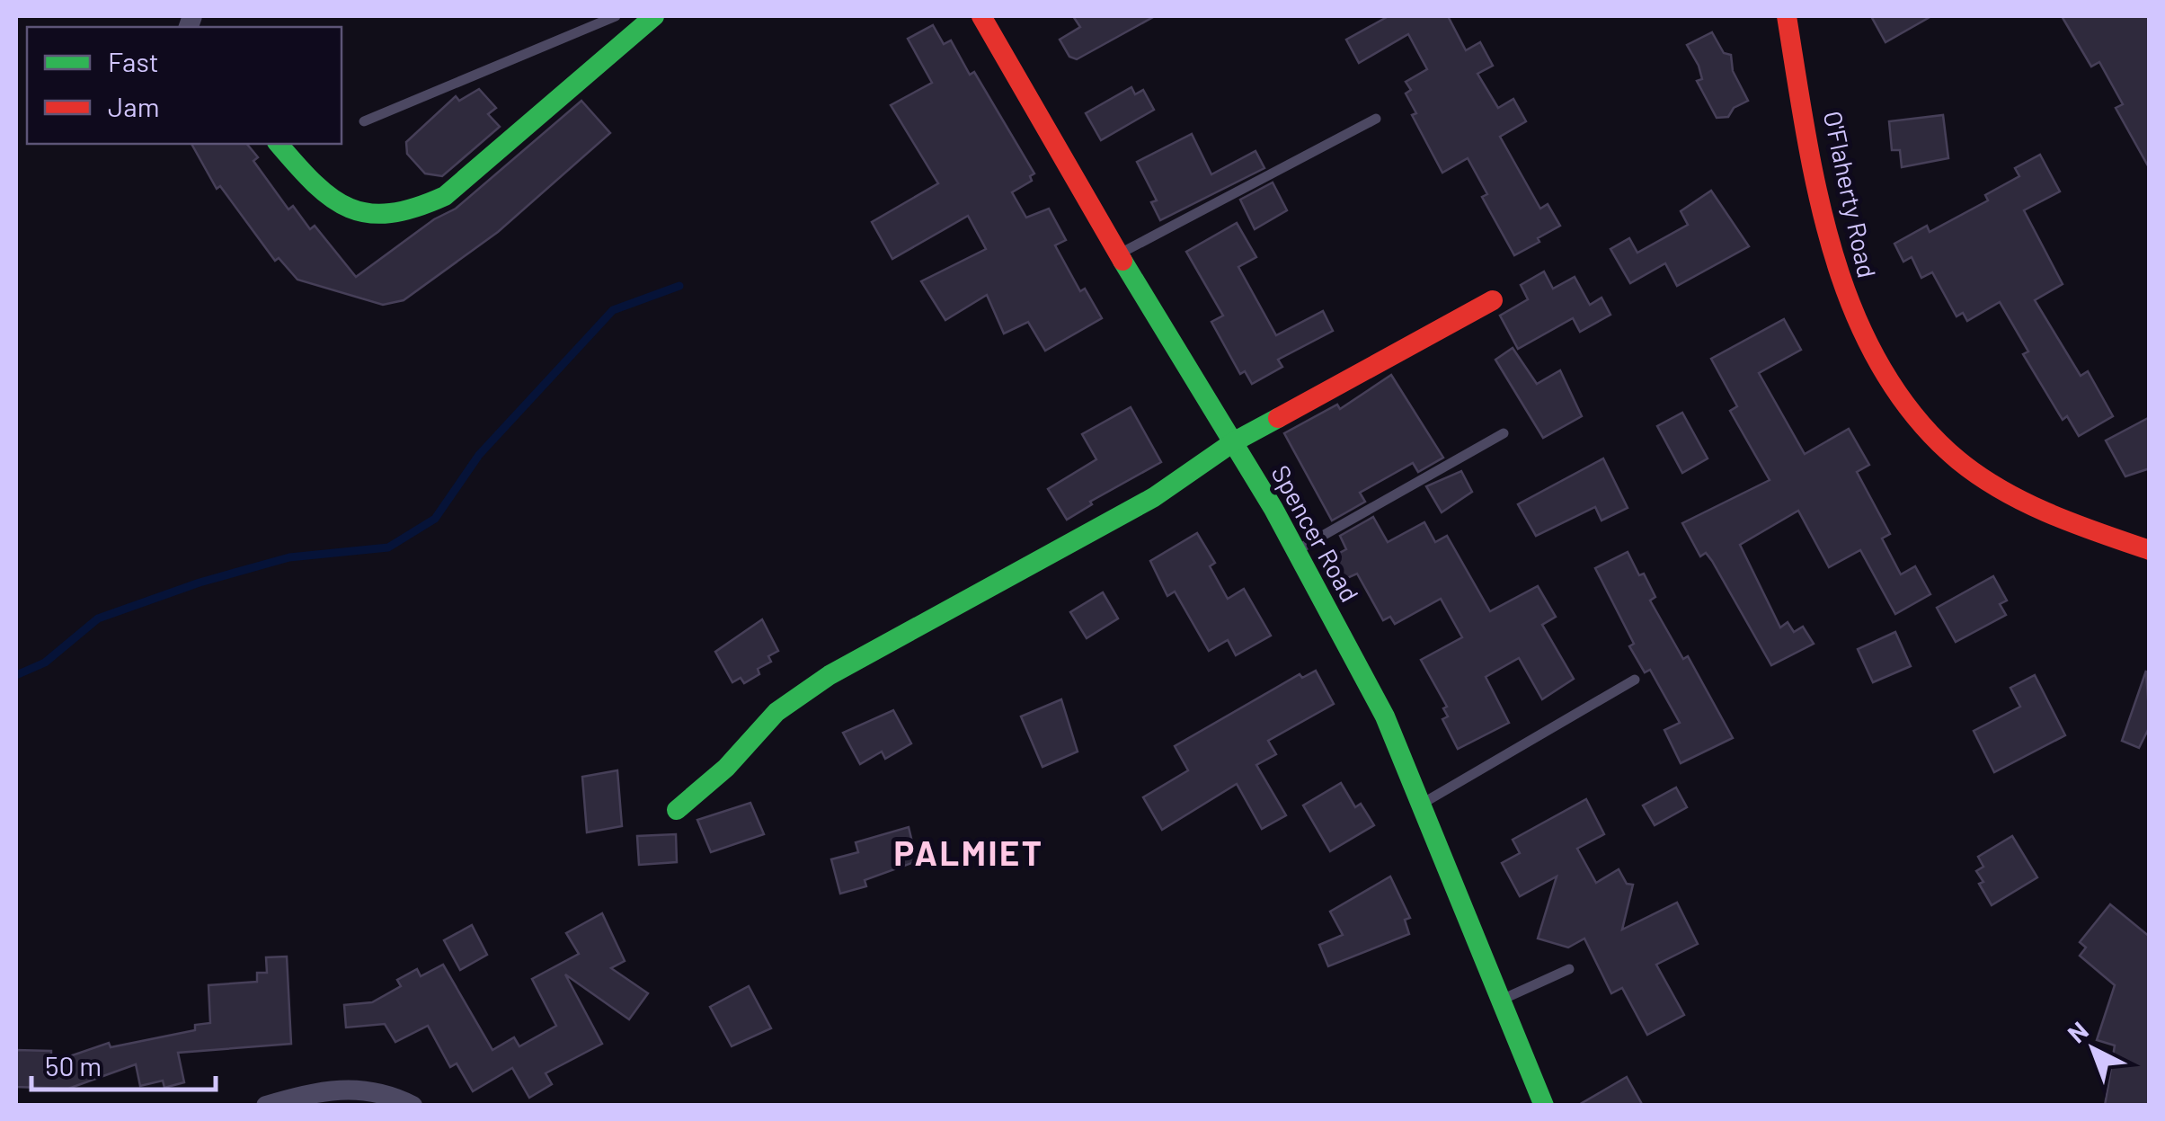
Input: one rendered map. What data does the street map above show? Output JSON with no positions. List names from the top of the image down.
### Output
{
  "streets": {
    "street": ["O'Flaherty Road", "Spencer Road"]
  },
  "districts": ["PALMIET"],
  "legend": ["Fast", "Jam"],
  "scale_bar": "50 m",
  "north": "top left"
}
